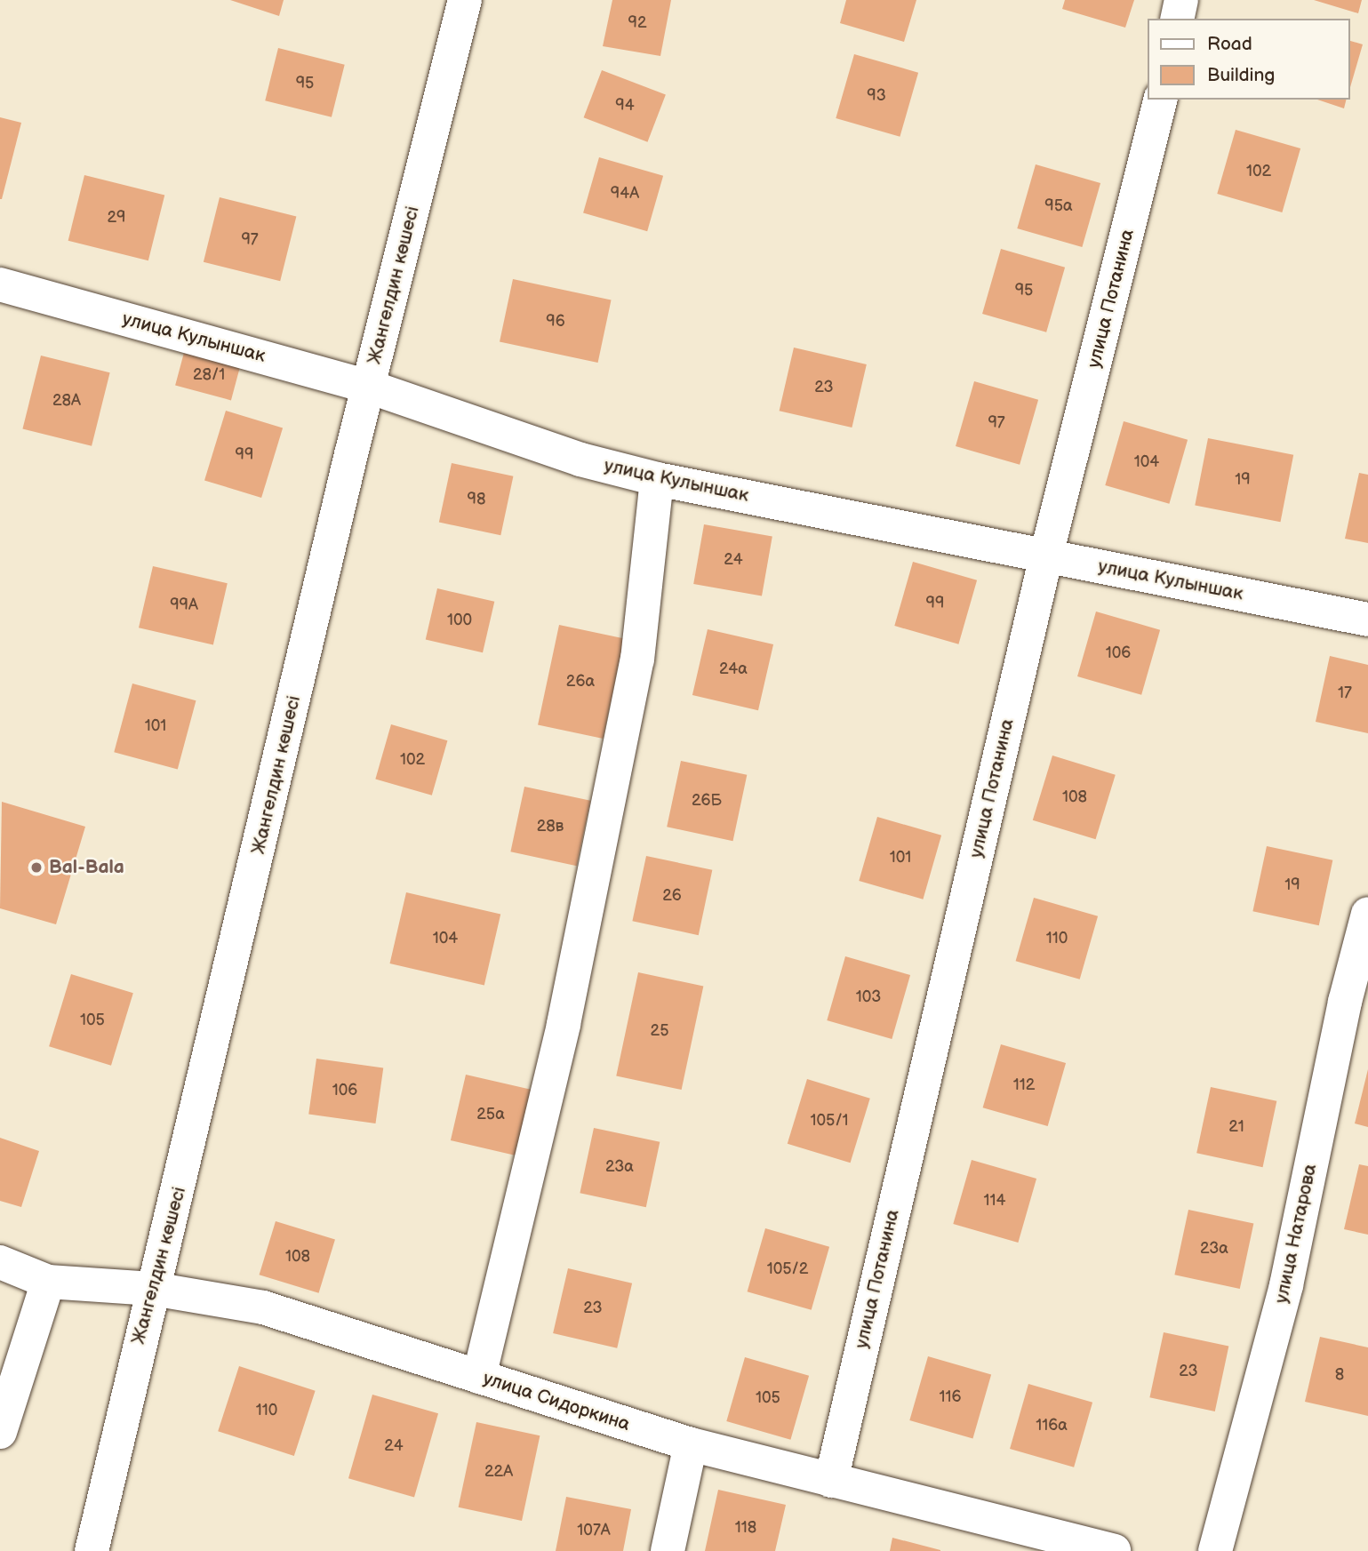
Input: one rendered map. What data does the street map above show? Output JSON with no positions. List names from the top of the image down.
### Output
{
  "streets": {
    "street": [
      "Жангелдин көшесі",
      "улица Потанина",
      "улица Кулыншак",
      "улица Натарова",
      "улица Сидоркина"
    ]
  },
  "crossings": [
    ["Жангелдин көшесі", "улица Кулыншак"],
    ["Жангелдин көшесі", "улица Сидоркина"],
    ["улица Потанина", "улица Кулыншак"],
    ["улица Потанина", "улица Сидоркина"]
  ],
  "places": ["Bal-Bala"],
  "house_numbers": [
    "92",
    "95",
    "93",
    "94",
    "102",
    "94А",
    "95а",
    "29",
    "97",
    "95",
    "96",
    "28/1",
    "23",
    "28А",
    "97",
    "99",
    "104",
    "19",
    "98",
    "24",
    "99",
    "99А",
    "100",
    "106",
    "24а",
    "26а",
    "17",
    "101",
    "102",
    "108",
    "26Б",
    "28в",
    "101",
    "19",
    "26",
    "104",
    "110",
    "103",
    "105",
    "25",
    "112",
    "106",
    "25а",
    "105/1",
    "21",
    "23а",
    "114",
    "23а",
    "108",
    "105/2",
    "23",
    "23",
    "8",
    "116",
    "105",
    "110",
    "116а",
    "24",
    "22А",
    "118",
    "107А"
  ],
  "legend": ["Road", "Building"]
}
